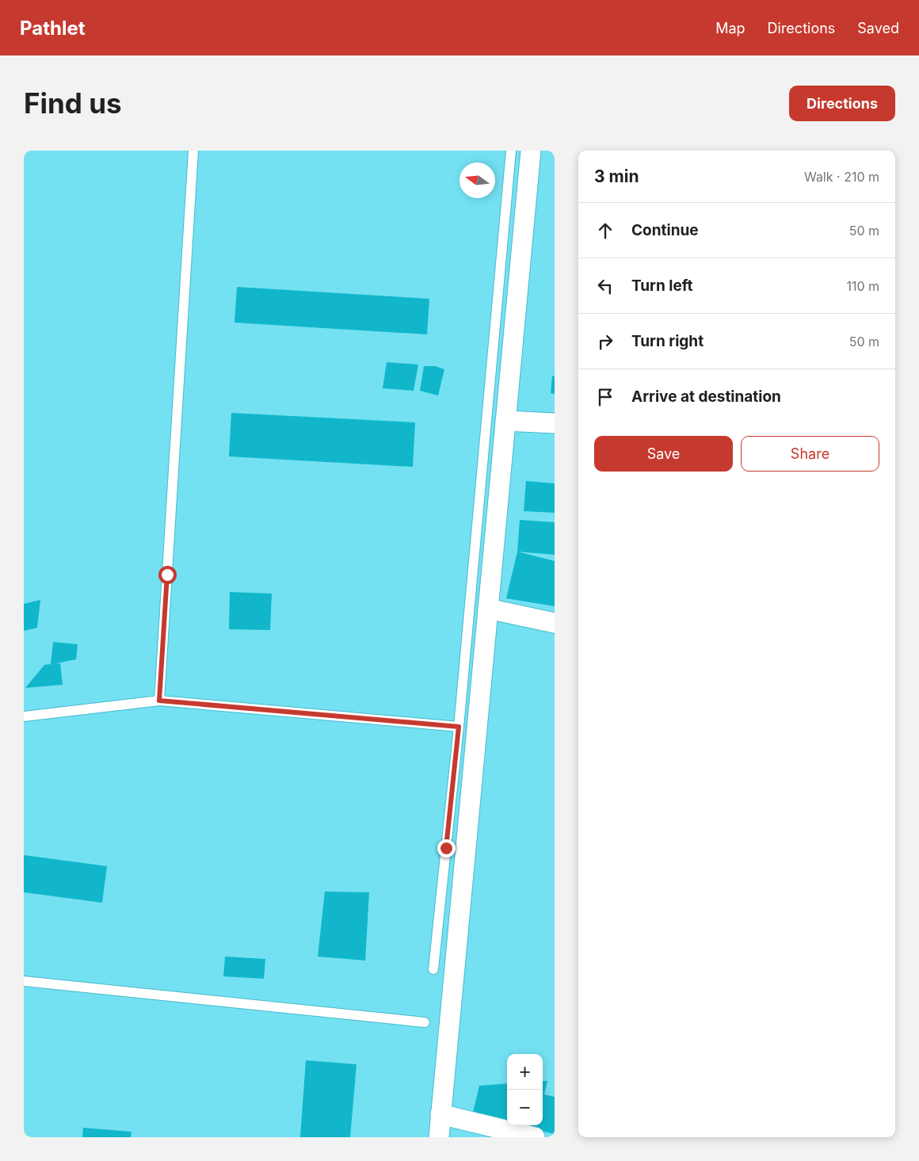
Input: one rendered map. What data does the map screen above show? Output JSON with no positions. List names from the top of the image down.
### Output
{
  "north": "left",
  "page": {
    "header": "Pathlet",
    "nav": ["Map", "Directions", "Saved"],
    "buttons": [
      "Directions",
      ["Save", "Share"]
    ],
    "title": "Find us",
    "heading": ["3 min", "Walk · 210 m"],
    "list": [
      ["Continue", "50 m"],
      ["Turn left", "110 m"],
      ["Turn right", "50 m"],
      "Arrive at destination"
    ],
    "map_buttons": ["+", "−"]
  }
}
